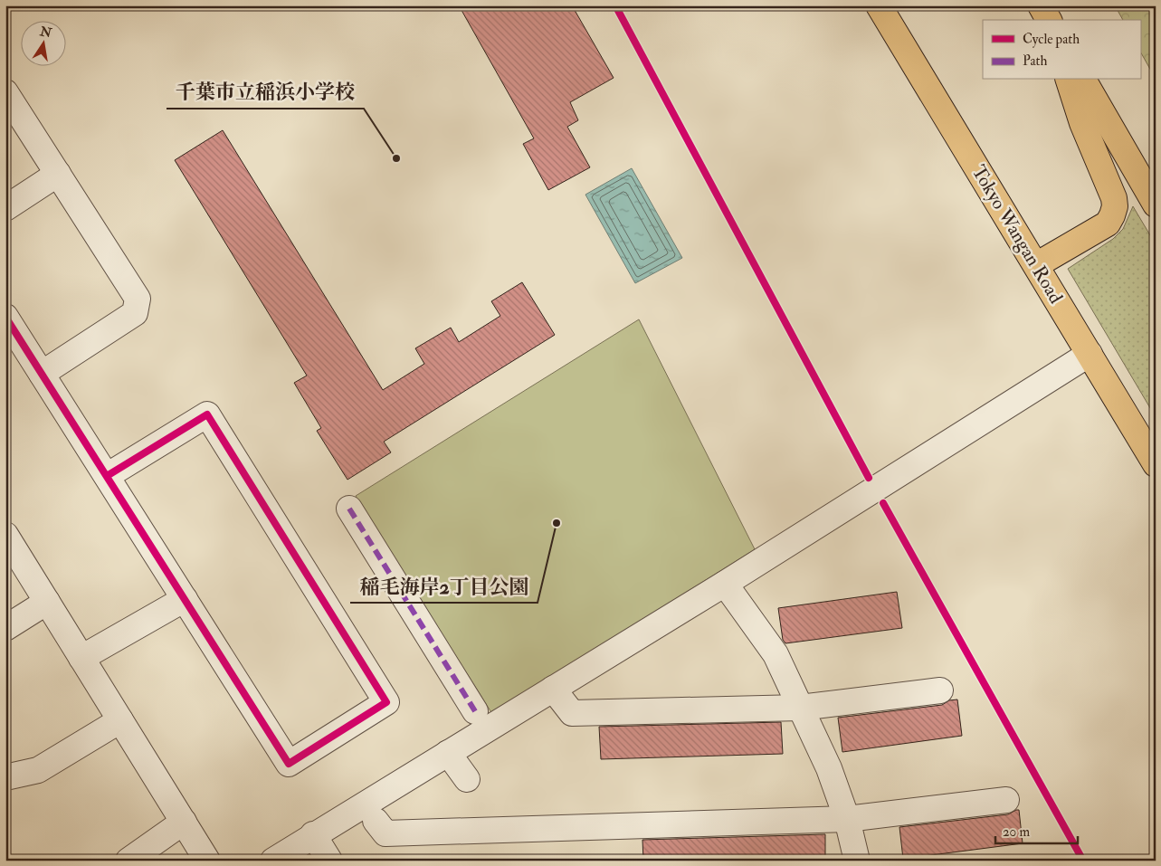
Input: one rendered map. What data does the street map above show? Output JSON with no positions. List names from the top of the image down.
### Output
{
  "streets": {
    "highway": ["Tokyo Wangan Road"]
  },
  "places": ["千葉市立稲浜小学校", "稲毛海岸2丁目公園"],
  "legend": ["Cycle path", "Path"],
  "scale_bar": "20 m",
  "north": "top"
}
